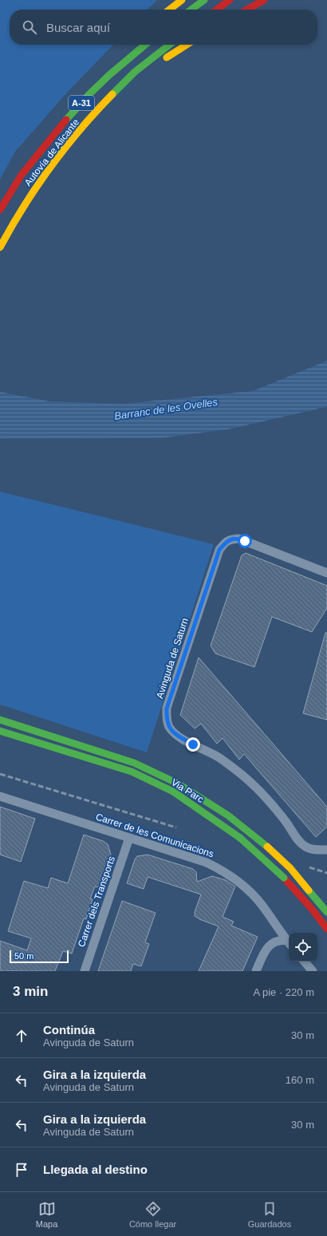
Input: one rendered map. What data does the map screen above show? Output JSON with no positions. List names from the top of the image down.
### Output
{
  "streets": {
    "main road": ["A-31", "Autovía de Alicante", "Via Parc"],
    "street": ["Avinguda de Saturn", "Carrer de les Comunicacions", "Carrer dels Transports"]
  },
  "crossings": [
    ["Carrer de les Comunicacions", "Carrer dels Transports"]
  ],
  "water": ["Barranc de les Ovelles"],
  "scale_bar": "50 m",
  "page": {
    "search": "Buscar aquí",
    "scale": "50 m",
    "heading": ["3 min", "A pie · 220 m"],
    "list": [
      ["Continúa", "Avinguda de Saturn", "30 m"],
      ["Gira a la izquierda", "Avinguda de Saturn", "160 m"],
      ["Gira a la izquierda", "Avinguda de Saturn", "30 m"],
      "Llegada al destino"
    ],
    "nav": ["Mapa", "Cómo llegar", "Guardados"]
  }
}
